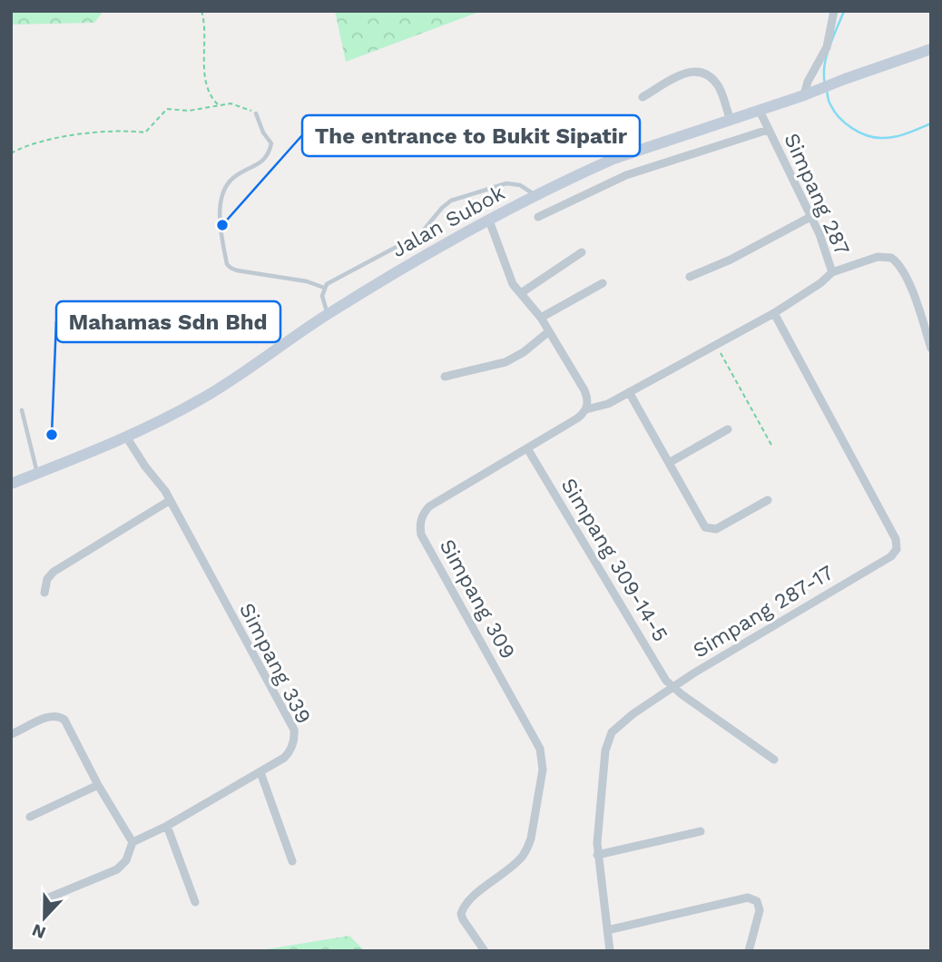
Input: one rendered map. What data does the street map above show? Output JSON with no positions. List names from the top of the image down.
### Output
{
  "streets": {
    "main road": ["Jalan Subok"],
    "street": [
      "Simpang 287",
      "Simpang 309-14-5",
      "Simpang 309",
      "Simpang 287-17",
      "Simpang 339"
    ]
  },
  "crossings": [
    ["Simpang 287", "Jalan Subok"],
    ["Simpang 287", "Simpang 309"],
    ["Simpang 287", "Simpang 287-17"],
    ["Jalan Subok", "Simpang 339"],
    ["Simpang 309-14-5", "Simpang 309"],
    ["Simpang 309-14-5", "Simpang 287-17"]
  ],
  "places": ["The entrance to Bukit Sipatir", "Mahamas Sdn Bhd"],
  "north": "bottom"
}
